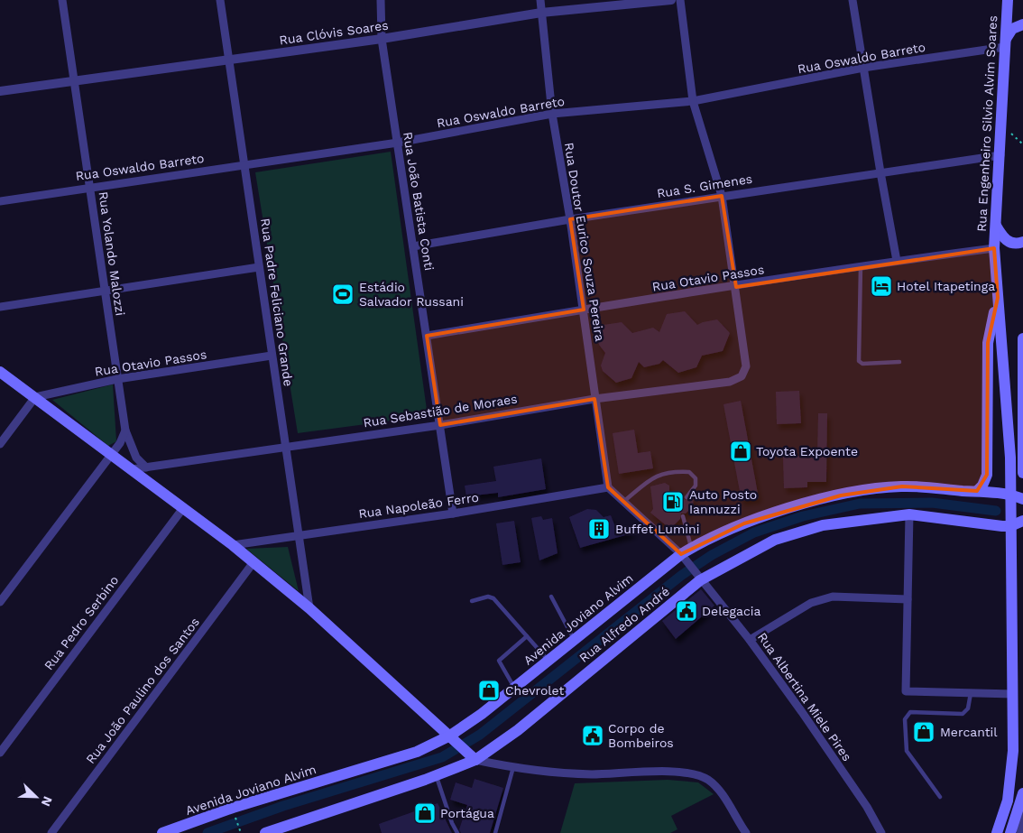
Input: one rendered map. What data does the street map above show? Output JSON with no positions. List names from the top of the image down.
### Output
{
  "streets": {
    "main road": ["Rua Engenheiro Silvio Alvim Soares", "Avenida Joviano Alvim", "Rua Alfredo André"],
    "street": [
      "Rua Clóvis Soares",
      "Rua Oswaldo Barreto",
      "Rua S. Gimenes",
      "Rua João Batista Conti",
      "Rua Doutor Eurico Souza Pereira",
      "Rua Yolando Malozzi",
      "Rua Otavio Passos",
      "Rua Padre Feliciano Grande",
      "Rua Sebastião de Moraes",
      "Rua Napoleão Ferro",
      "Rua Pedro Serbino",
      "Rua João Paulino dos Santos",
      "Rua Albertina Miele Pires"
    ]
  },
  "crossings": [
    ["Rua Clóvis Soares", "Rua João Batista Conti"],
    ["Rua Clóvis Soares", "Rua Doutor Eurico Souza Pereira"],
    ["Rua Clóvis Soares", "Rua Yolando Malozzi"],
    ["Rua Clóvis Soares", "Rua Padre Feliciano Grande"],
    ["Rua Oswaldo Barreto", "Rua Engenheiro Silvio Alvim Soares"],
    ["Rua Oswaldo Barreto", "Rua João Batista Conti"],
    ["Rua Oswaldo Barreto", "Rua Doutor Eurico Souza Pereira"],
    ["Rua Oswaldo Barreto", "Rua Yolando Malozzi"],
    ["Rua Oswaldo Barreto", "Rua Padre Feliciano Grande"],
    ["Rua Engenheiro Silvio Alvim Soares", "Rua S. Gimenes"],
    ["Rua Engenheiro Silvio Alvim Soares", "Rua Otavio Passos"],
    ["Rua Engenheiro Silvio Alvim Soares", "Avenida Joviano Alvim"],
    ["Rua Engenheiro Silvio Alvim Soares", "Rua Alfredo André"],
    ["Rua S. Gimenes", "Rua João Batista Conti"],
    ["Rua S. Gimenes", "Rua Doutor Eurico Souza Pereira"],
    ["Rua João Batista Conti", "Rua Otavio Passos"],
    ["Rua João Batista Conti", "Rua Sebastião de Moraes"],
    ["Rua João Batista Conti", "Rua Napoleão Ferro"],
    ["Rua Doutor Eurico Souza Pereira", "Rua Otavio Passos"],
    ["Rua Doutor Eurico Souza Pereira", "Rua Sebastião de Moraes"],
    ["Rua Doutor Eurico Souza Pereira", "Rua Napoleão Ferro"],
    ["Rua Doutor Eurico Souza Pereira", "Rua Albertina Miele Pires"],
    ["Rua Yolando Malozzi", "Rua Otavio Passos"],
    ["Rua Yolando Malozzi", "Rua Sebastião de Moraes"],
    ["Rua Otavio Passos", "Rua Padre Feliciano Grande"],
    ["Rua Otavio Passos", "Rua Sebastião de Moraes"],
    ["Rua Padre Feliciano Grande", "Rua Sebastião de Moraes"],
    ["Rua Padre Feliciano Grande", "Rua Napoleão Ferro"],
    ["Rua Napoleão Ferro", "Rua Albertina Miele Pires"],
    ["Avenida Joviano Alvim", "Rua Albertina Miele Pires"],
    ["Rua Alfredo André", "Rua Albertina Miele Pires"]
  ],
  "places": {
    "hotel": ["Hotel Itapetinga"],
    "sports": ["Estádio Salvador Russani"],
    "shop": [
      "Toyota Expoente",
      "Chevrolet",
      "Mercantil",
      "Portágua"
    ],
    "fuel station": ["Auto Posto Iannuzzi"],
    "building": ["Buffet Lumini"],
    "public building": ["Delegacia", "Corpo de Bombeiros"]
  },
  "north": "bottom right"
}
